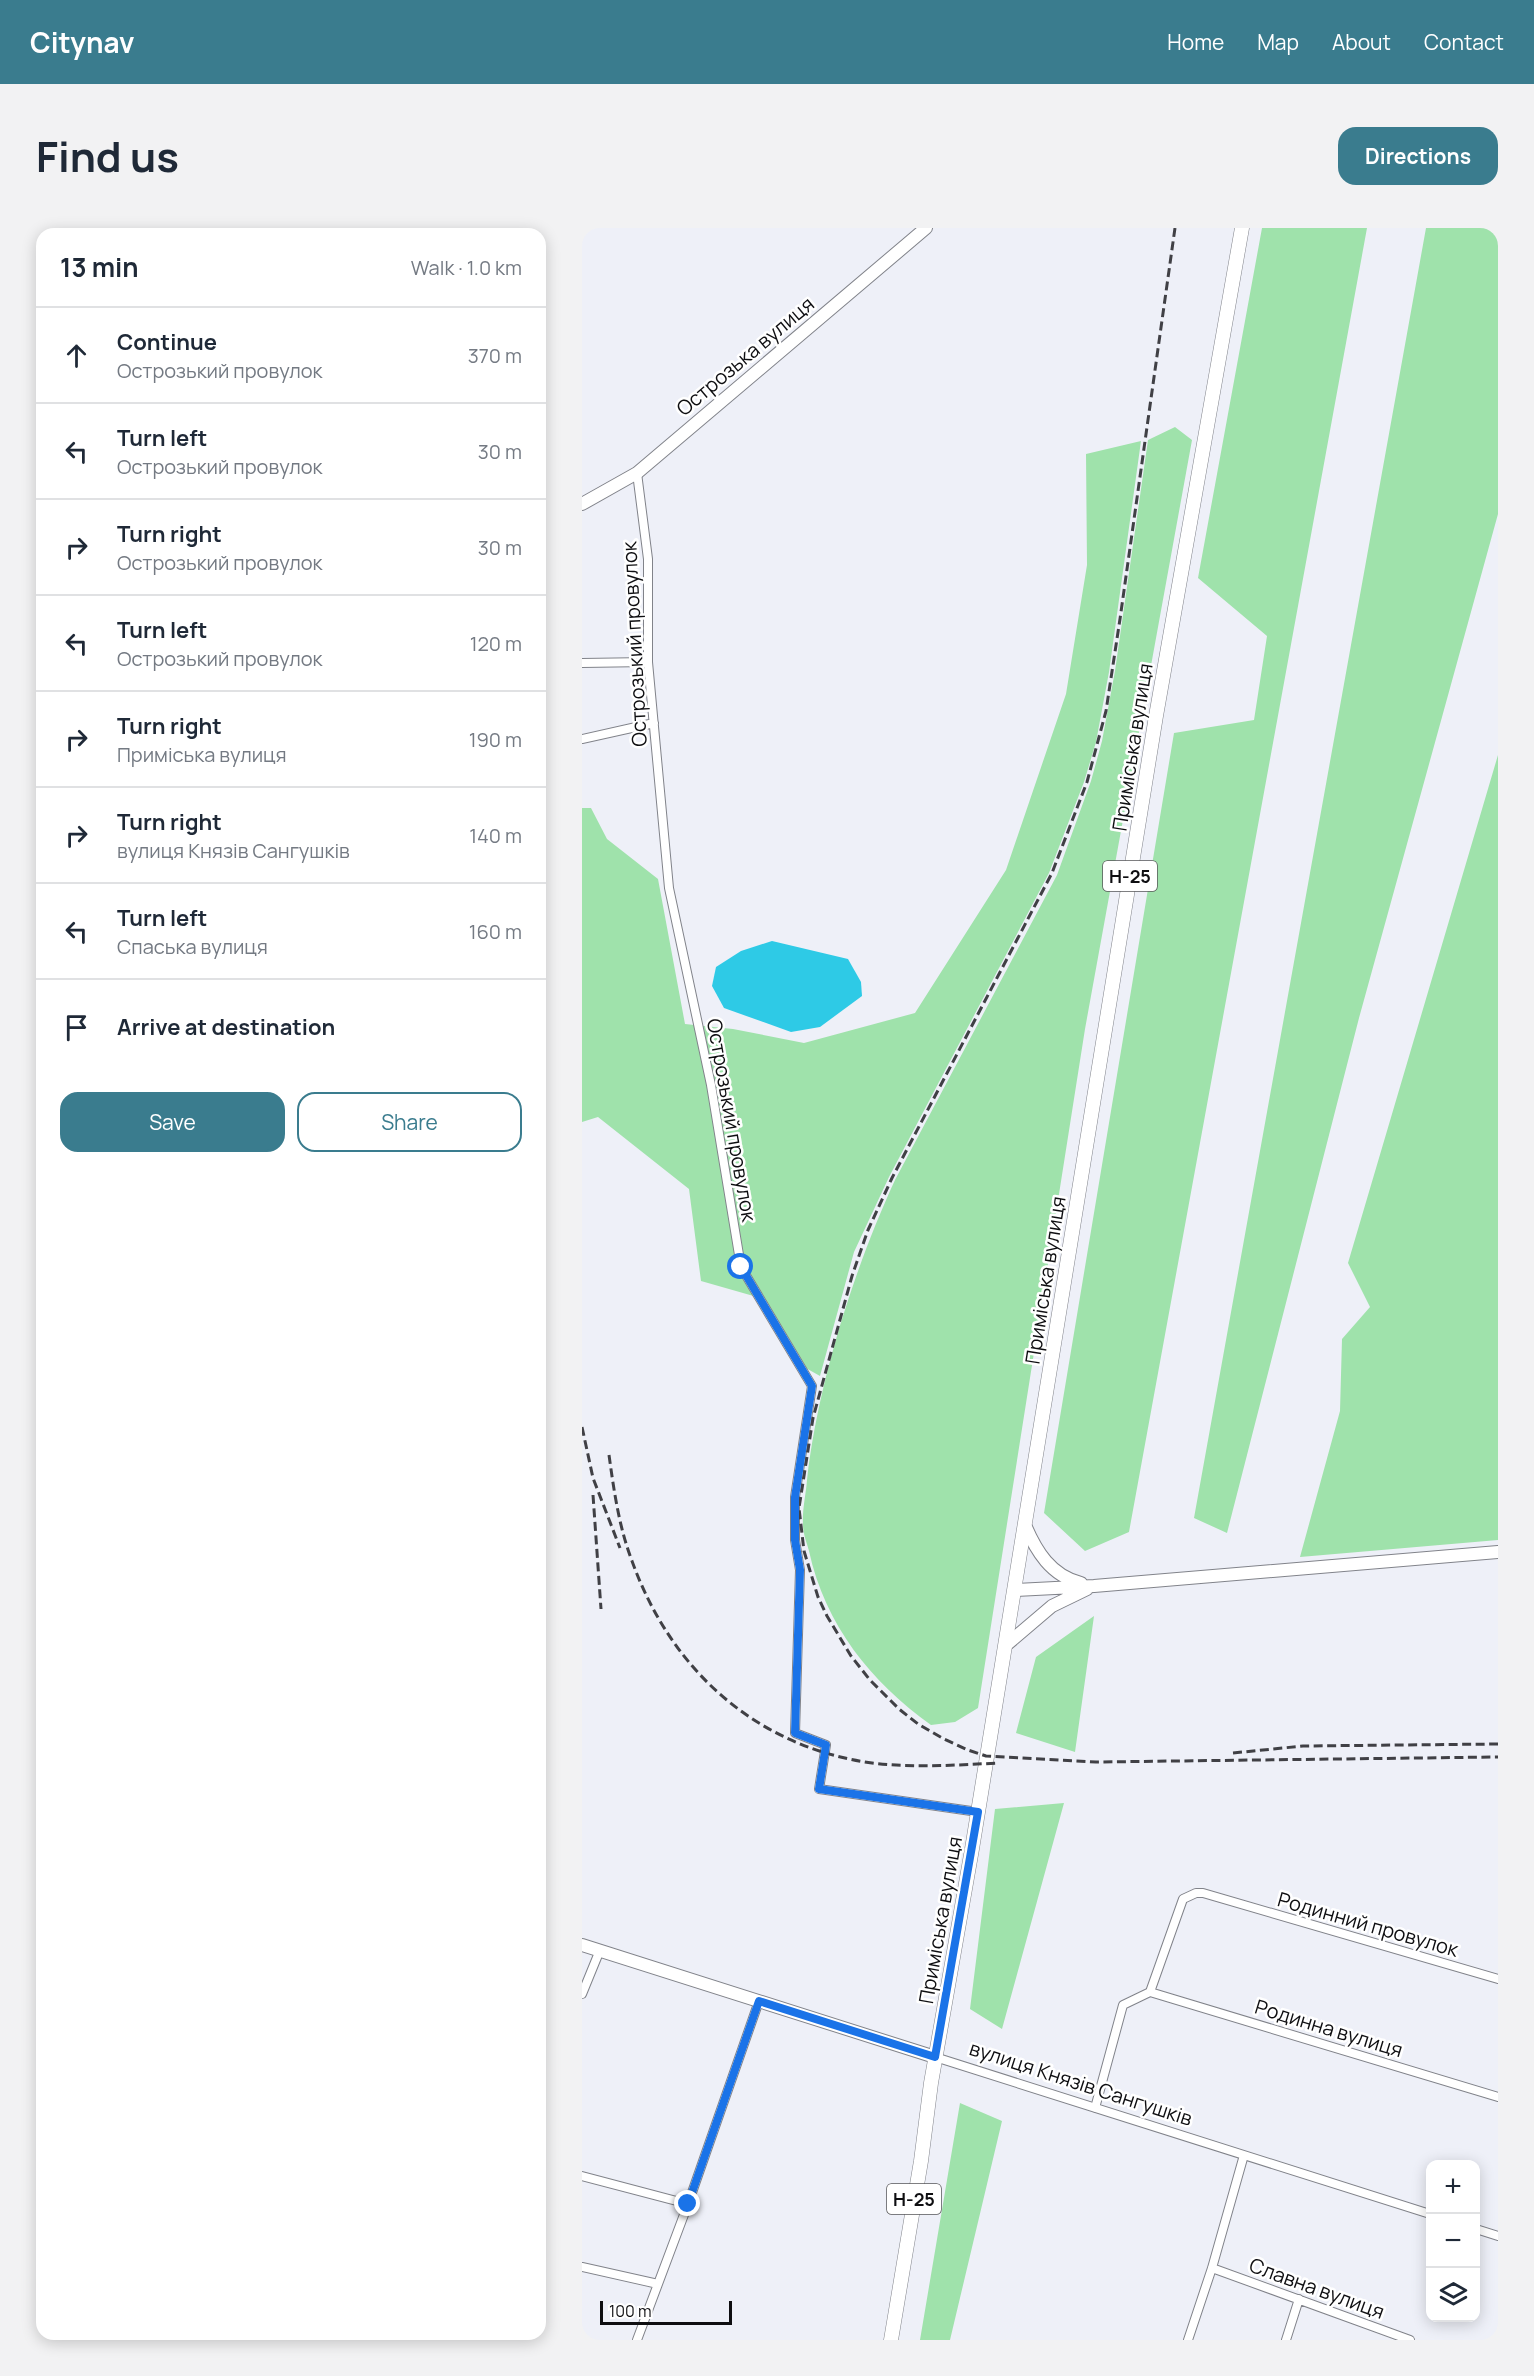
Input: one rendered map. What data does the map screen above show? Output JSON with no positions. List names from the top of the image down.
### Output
{
  "streets": {
    "main road": [
      "Острозька вулиця",
      "Приміська вулиця",
      "Н-25",
      "вулиця Князів Сангушків"
    ],
    "street": [
      "Острозький провулок",
      "Родинний провулок",
      "Родинна вулиця",
      "Славна вулиця"
    ]
  },
  "crossings": [
    ["Острозька вулиця", "Острозький провулок"],
    ["Острозький провулок", "Приміська вулиця"],
    ["Приміська вулиця", "вулиця Князів Сангушків"],
    ["Родинний провулок", "Родинна вулиця"]
  ],
  "scale_bar": "100 m",
  "page": {
    "header": "Citynav",
    "nav": [
      "Home",
      "Map",
      "About",
      "Contact"
    ],
    "title": "Find us",
    "buttons": [
      "Directions",
      ["Save", "Share"]
    ],
    "heading": ["13 min", "Walk · 1.0 km"],
    "list": [
      ["Continue", "Острозький провулок", "370 m"],
      ["Turn left", "Острозький провулок", "30 m"],
      ["Turn right", "Острозький провулок", "30 m"],
      ["Turn left", "Острозький провулок", "120 m"],
      ["Turn right", "Приміська вулиця", "190 m"],
      ["Turn right", "вулиця Князів Сангушків", "140 m"],
      ["Turn left", "Спаська вулиця", "160 m"],
      "Arrive at destination"
    ],
    "map_buttons": ["+", "−"],
    "scale": "100 m"
  }
}
